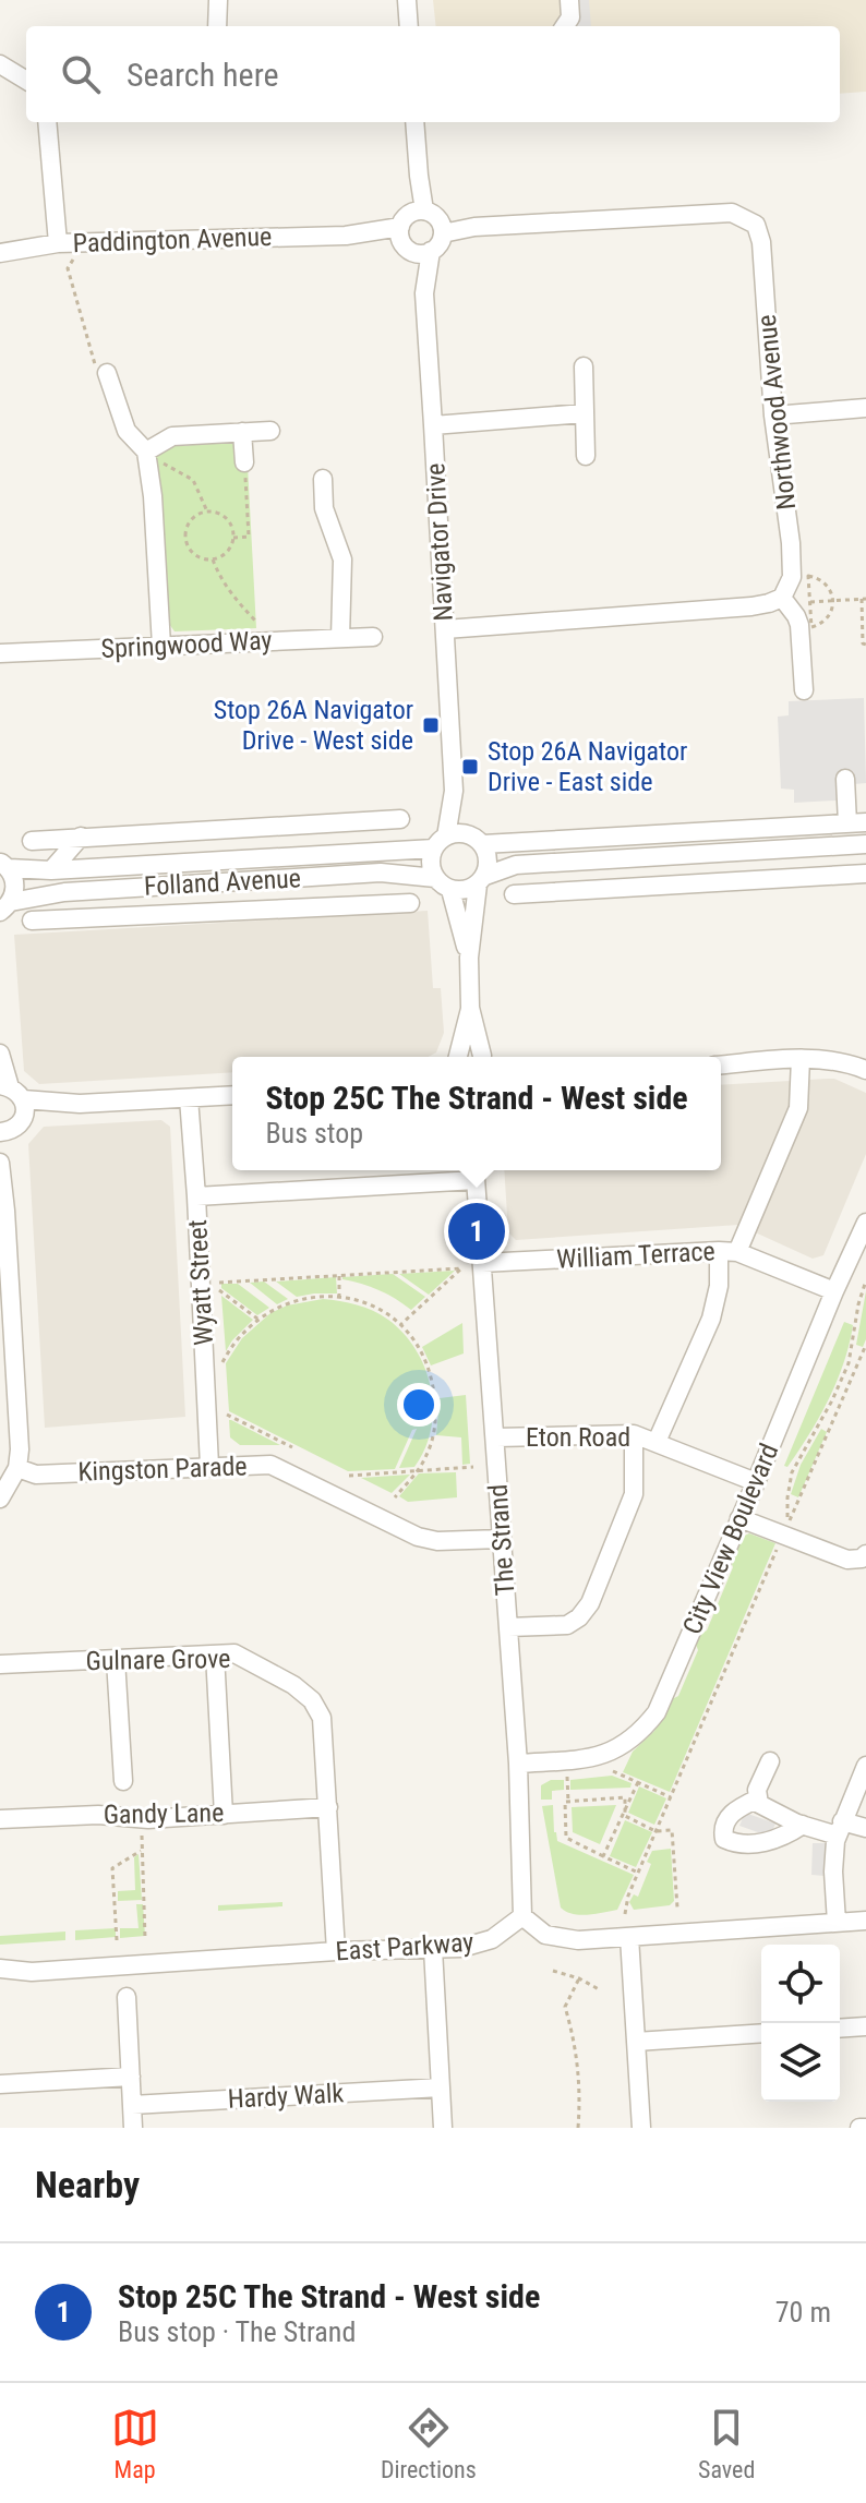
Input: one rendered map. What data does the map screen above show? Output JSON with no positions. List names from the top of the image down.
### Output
{
  "streets": {
    "street": [
      "Paddington Avenue",
      "Northwood Avenue",
      "Navigator Drive",
      "Springwood Way",
      "Folland Avenue",
      "William Terrace",
      "Wyatt Street",
      "Eton Road",
      "Kingston Parade",
      "City View Boulevard",
      "The Strand",
      "Gulnare Grove",
      "Gandy Lane",
      "East Parkway",
      "Hardy Walk"
    ]
  },
  "crossings": [
    ["Paddington Avenue", "Northwood Avenue"],
    ["Paddington Avenue", "Navigator Drive"],
    ["Northwood Avenue", "Navigator Drive"],
    ["Navigator Drive", "Folland Avenue"],
    ["William Terrace", "City View Boulevard"],
    ["William Terrace", "The Strand"],
    ["Wyatt Street", "Kingston Parade"],
    ["Eton Road", "City View Boulevard"],
    ["Eton Road", "The Strand"],
    ["Kingston Parade", "The Strand"],
    ["City View Boulevard", "The Strand"],
    ["The Strand", "East Parkway"],
    ["Gulnare Grove", "Gandy Lane"],
    ["Gulnare Grove", "East Parkway"]
  ],
  "places": {
    "transit": ["Stop 26A Navigator Drive - West side", "Stop 26A Navigator Drive - East side"]
  },
  "page": {
    "search": "Search here",
    "popup": ["Stop 25C The Strand - West side", "Bus stop"],
    "pins": "1",
    "heading": "Nearby",
    "list": [
      {
        "mark": "1",
        "name": "Stop 25C The Strand - West side",
        "note": "Bus stop · The Strand",
        "value": "70 m"
      }
    ],
    "nav": ["Map", "Directions", "Saved"]
  }
}
